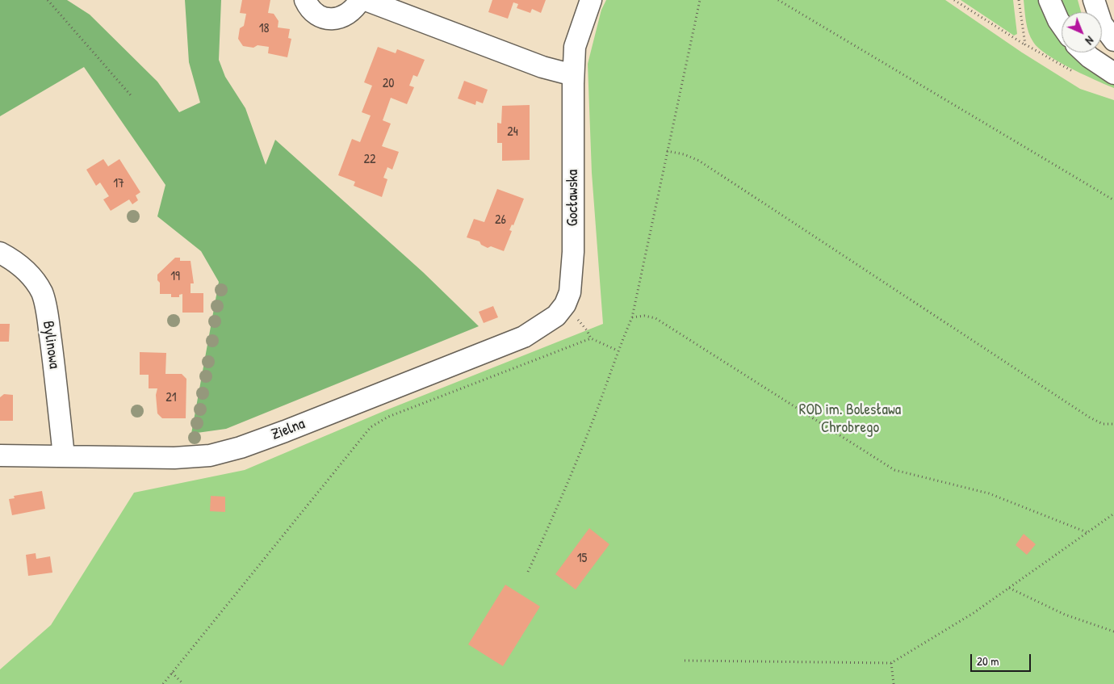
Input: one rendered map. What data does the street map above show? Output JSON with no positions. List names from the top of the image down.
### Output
{
  "streets": {
    "street": ["Gocławska", "Bylinowa", "Zielna"]
  },
  "crossings": [
    ["Gocławska", "Zielna"],
    ["Bylinowa", "Zielna"]
  ],
  "parks": ["ROD im. Bolesława Chrobrego"],
  "house_numbers": [
    "18",
    "20",
    "24",
    "22",
    "17",
    "26",
    "19",
    "21",
    "15"
  ],
  "scale_bar": "20 m",
  "north": "bottom right"
}
